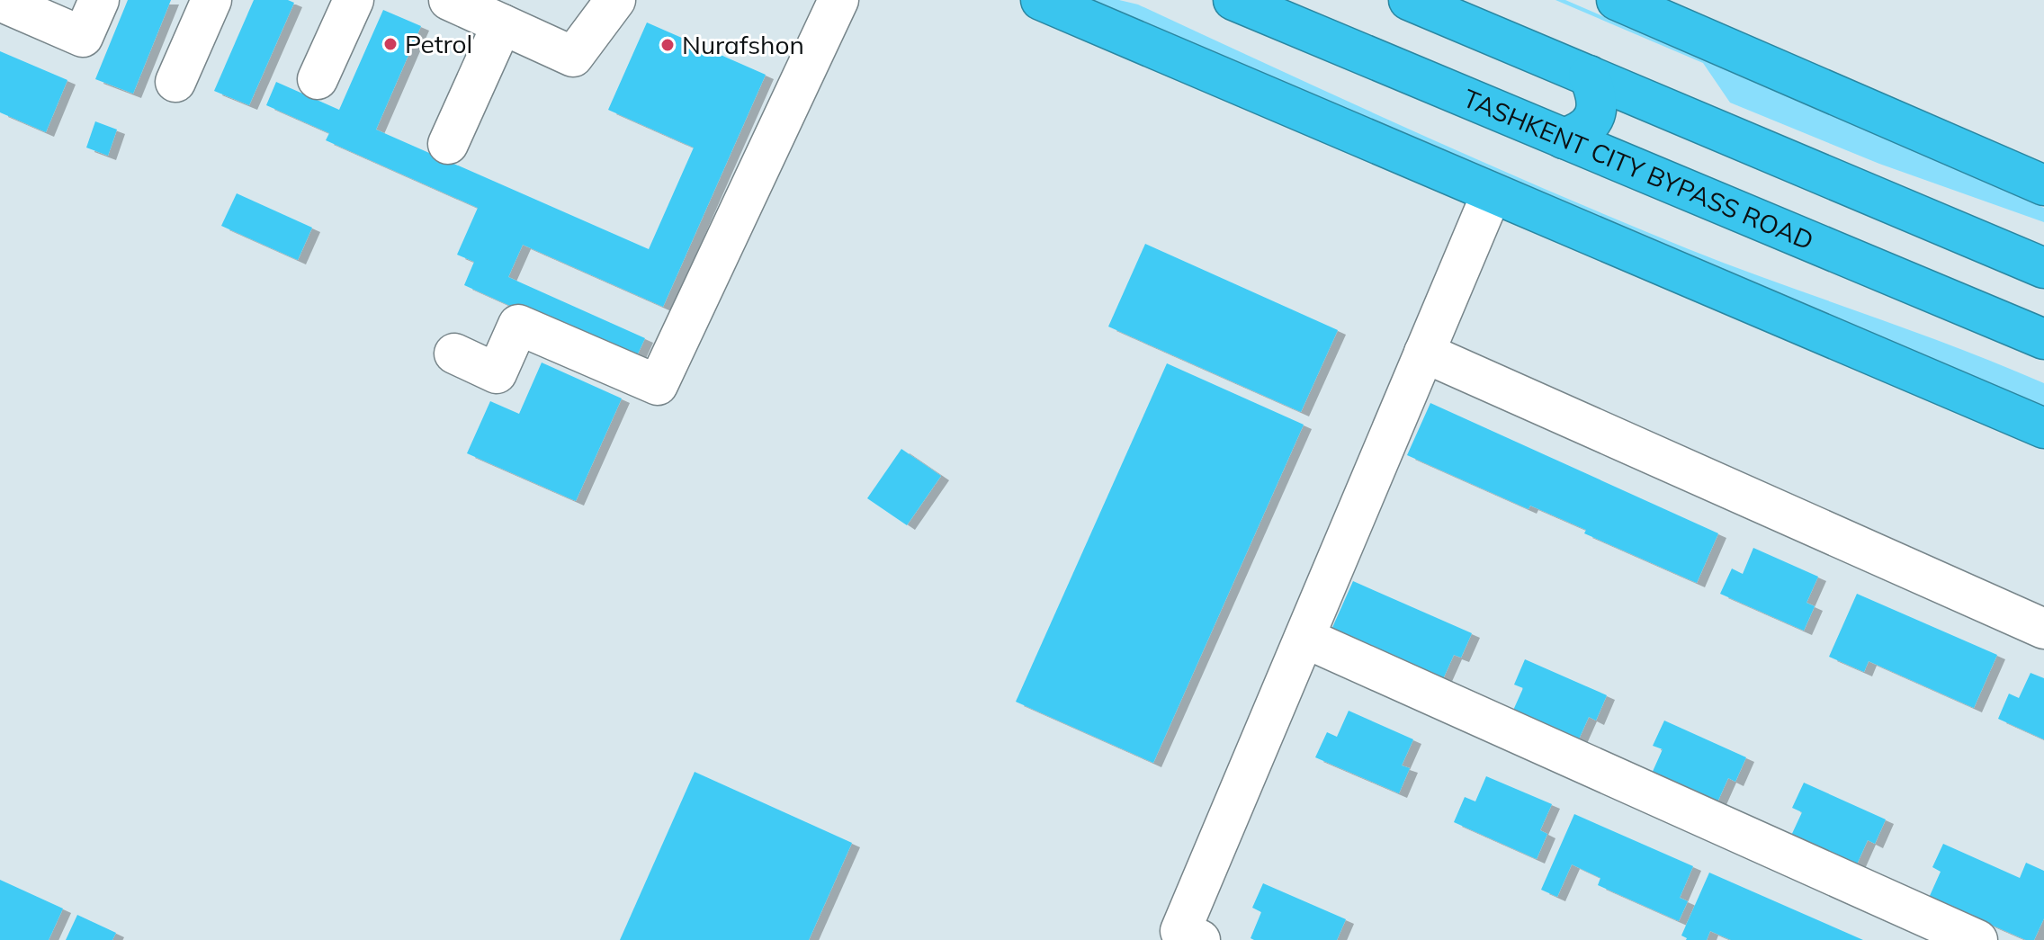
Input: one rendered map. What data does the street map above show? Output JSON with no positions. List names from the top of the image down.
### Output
{
  "streets": {
    "highway": ["TASHKENT CITY BYPASS ROAD"]
  },
  "places": ["Petrol", "Nurafshon"]
}
